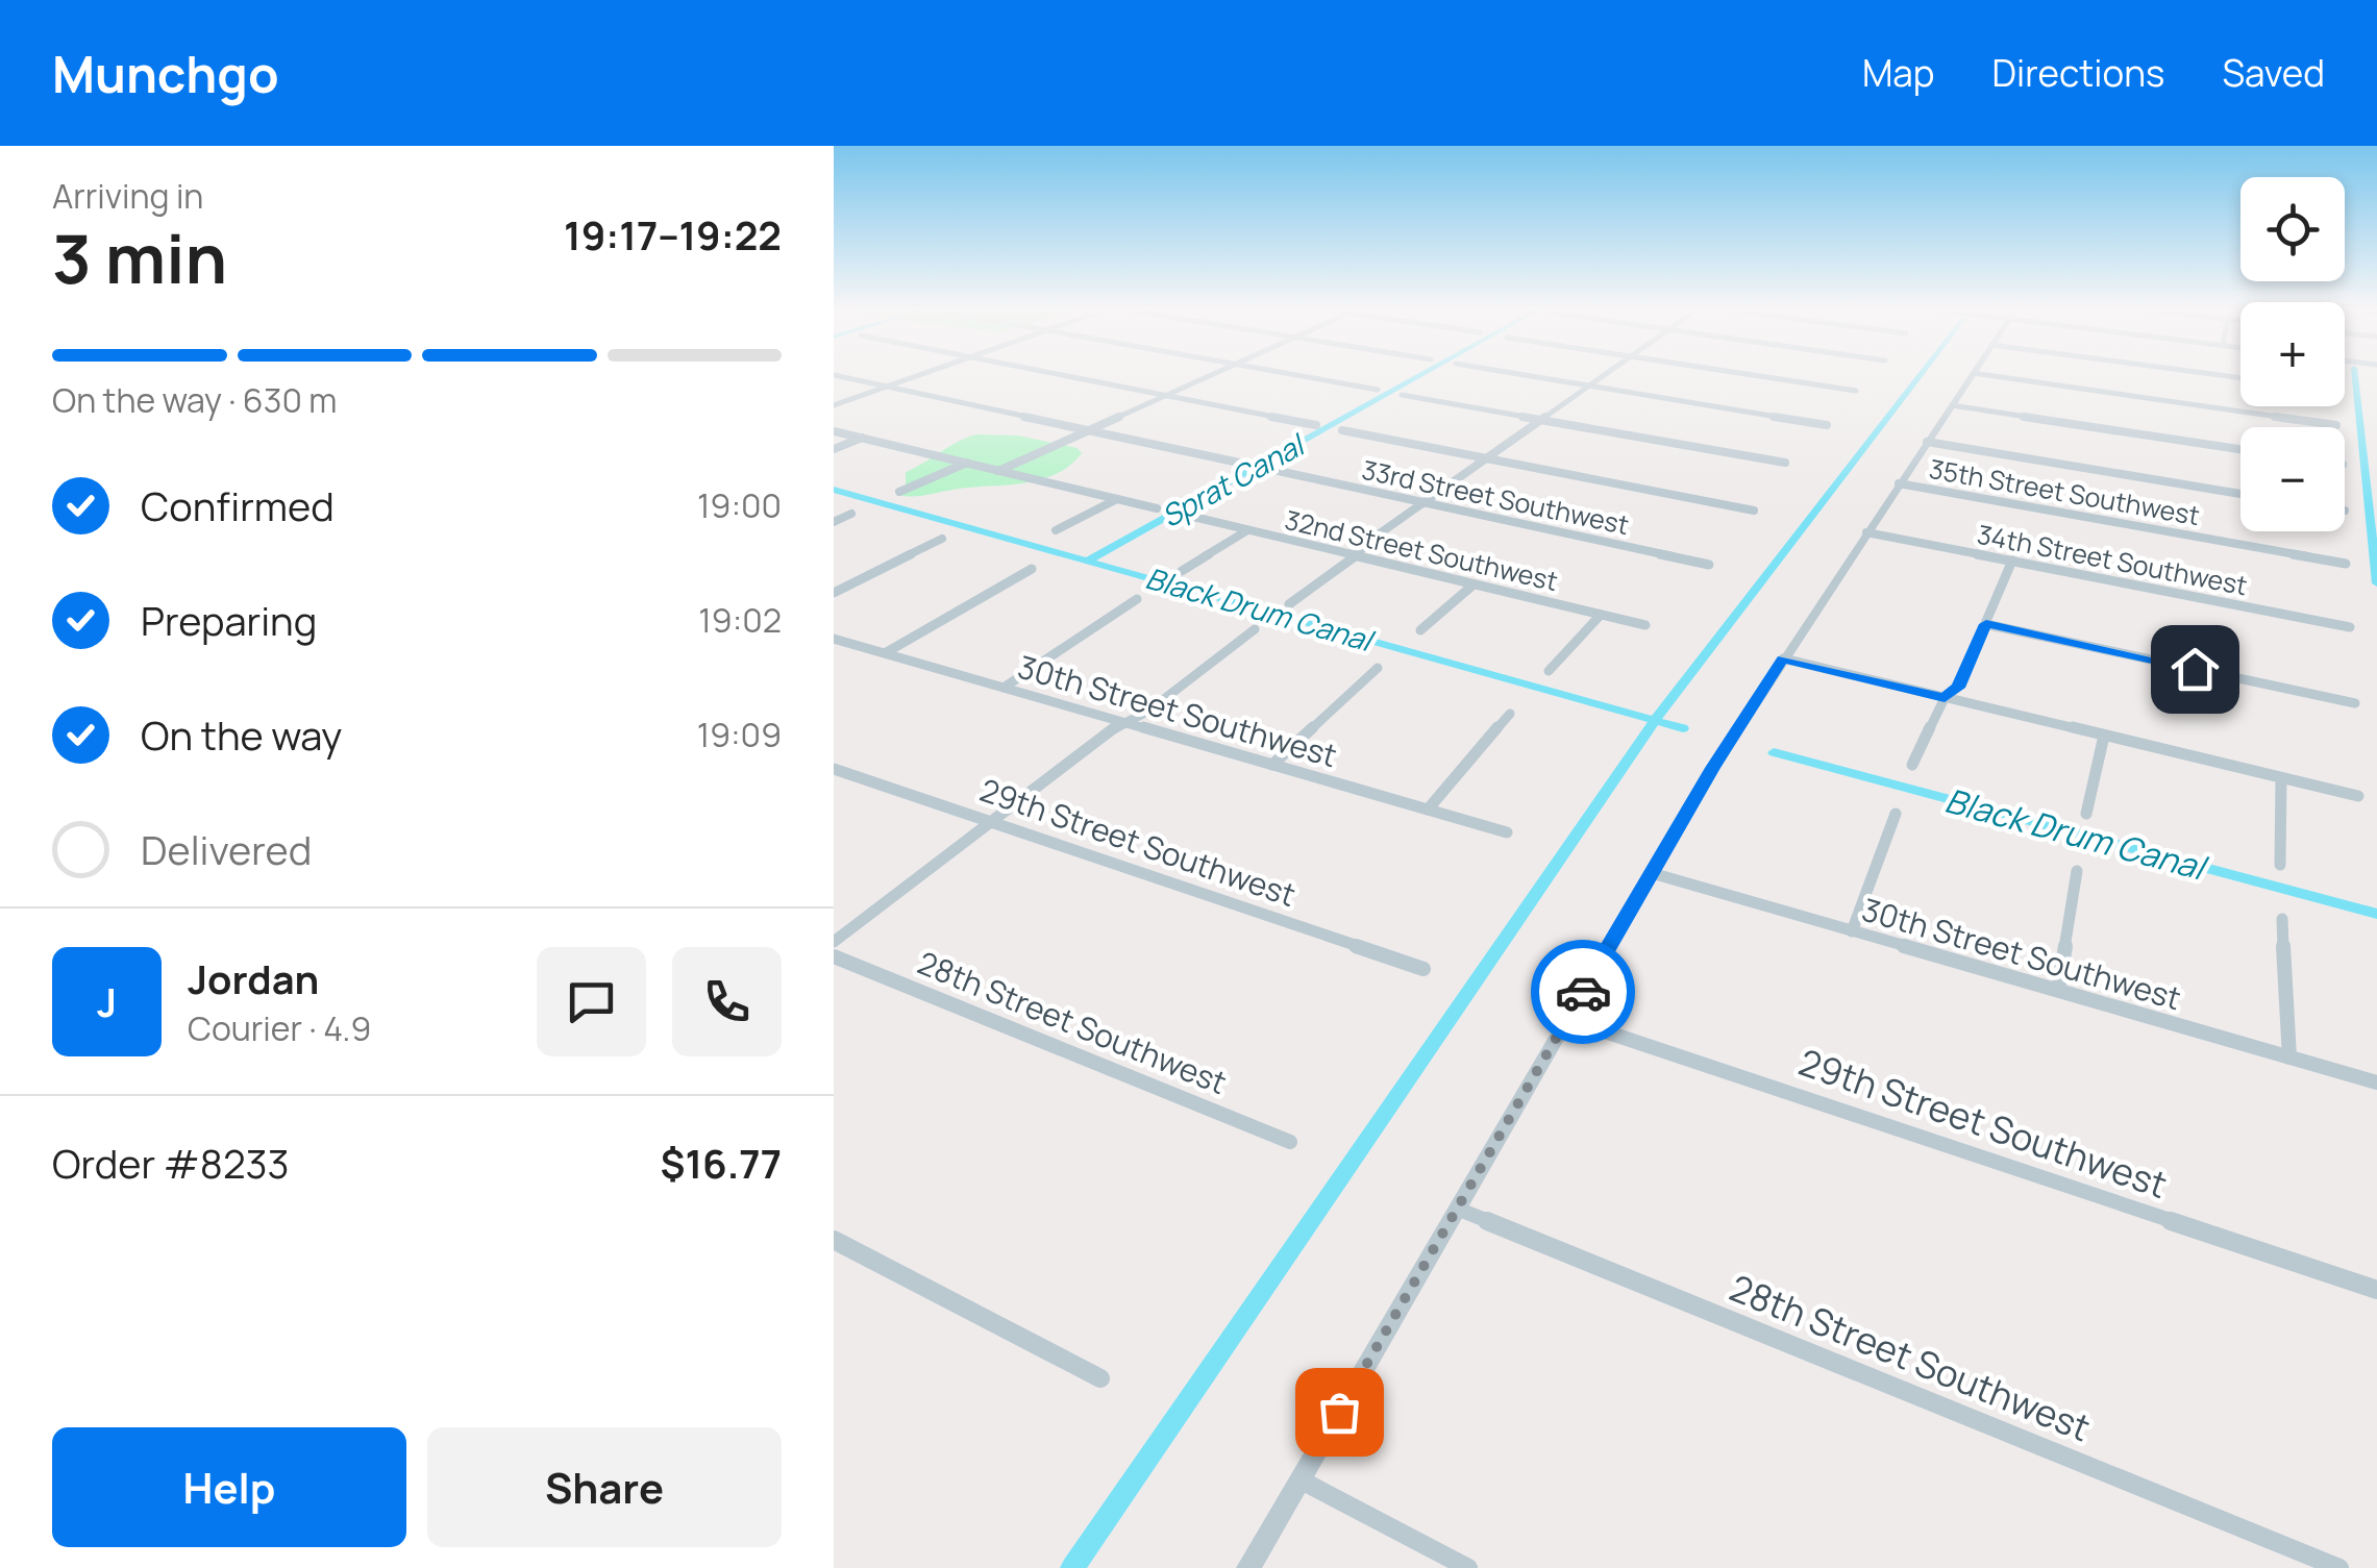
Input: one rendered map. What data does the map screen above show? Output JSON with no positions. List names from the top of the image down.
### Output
{
  "streets": {
    "street": [
      "35th Street Southwest",
      "33rd Street Southwest",
      "32nd Street Southwest",
      "34th Street Southwest",
      "30th Street Southwest",
      "29th Street Southwest",
      "28th Street Southwest"
    ]
  },
  "water": ["Sprat Canal", "Black Drum Canal"],
  "page": {
    "header": "Munchgo",
    "nav": ["Map", "Directions", "Saved"],
    "heading": ["3 min", "Arriving in", "19:17–19:22"],
    "panel": [
      "Jordan",
      "Courier · 4.9",
      "Order #8233",
      "$16.77"
    ],
    "map_buttons": ["+", "−"],
    "bar": "On the way · 630 m",
    "list": [
      ["Confirmed", "19:00"],
      ["Preparing", "19:02"],
      ["On the way", "19:09"],
      "Delivered"
    ],
    "round": "J",
    "buttons": ["Help", "Share"]
  }
}
